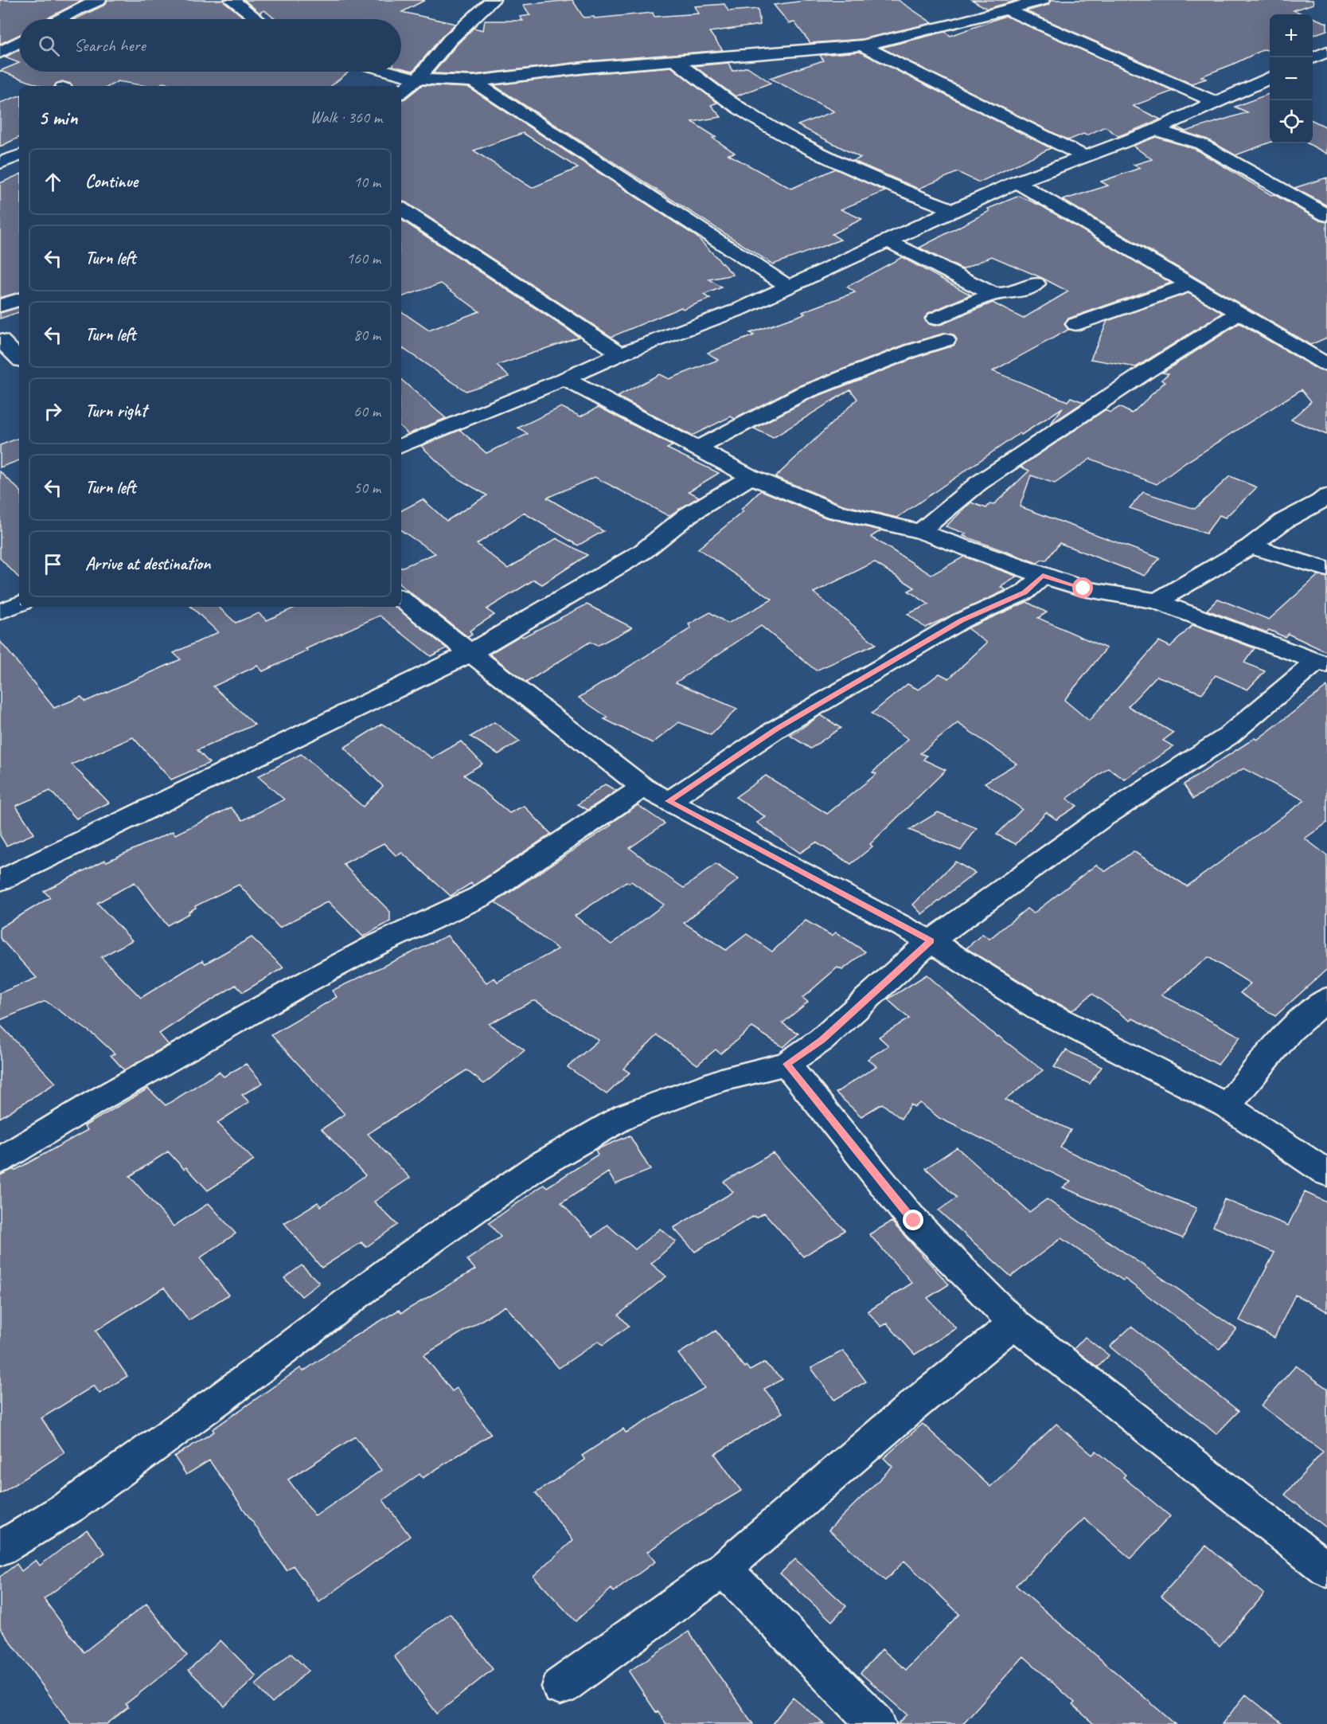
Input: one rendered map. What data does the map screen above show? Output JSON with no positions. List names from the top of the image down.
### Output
{
  "page": {
    "map_buttons": ["+", "−"],
    "search": "Search here",
    "heading": ["5 min", "Walk · 360 m"],
    "list": [
      ["Continue", "10 m"],
      ["Turn left", "160 m"],
      ["Turn left", "80 m"],
      ["Turn right", "60 m"],
      ["Turn left", "50 m"],
      "Arrive at destination"
    ]
  }
}
